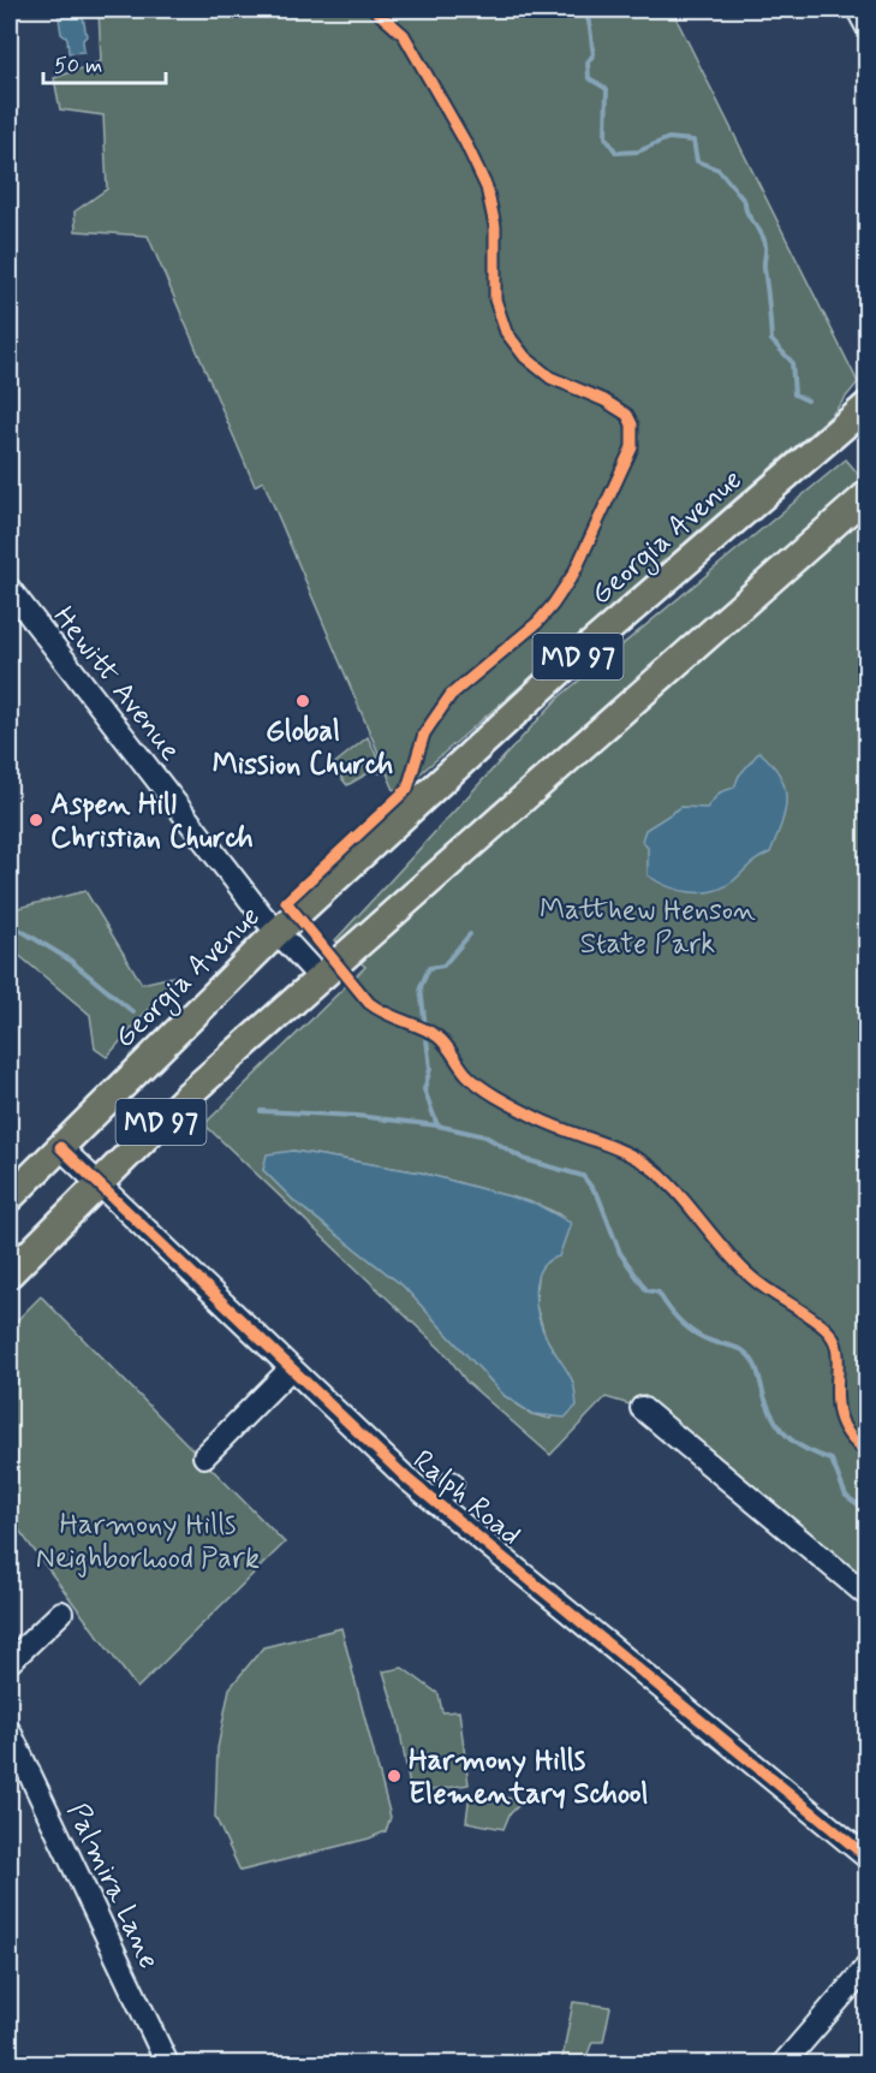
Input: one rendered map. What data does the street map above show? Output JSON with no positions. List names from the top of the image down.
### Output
{
  "streets": {
    "main road": ["Georgia Avenue", "MD 97"],
    "street": ["Hewitt Avenue", "Ralph Road", "Palmira Lane"]
  },
  "crossings": [
    ["Georgia Avenue", "Hewitt Avenue"],
    ["Georgia Avenue", "Ralph Road"],
    ["MD 97", "Hewitt Avenue"],
    ["MD 97", "Ralph Road"]
  ],
  "parks": ["Matthew Henson State Park", "Harmony Hills Neighborhood Park"],
  "places": ["Global Mission Church", "Aspen Hill Christian Church", "Harmony Hills Elementary School"],
  "scale_bar": "50 m"
}
